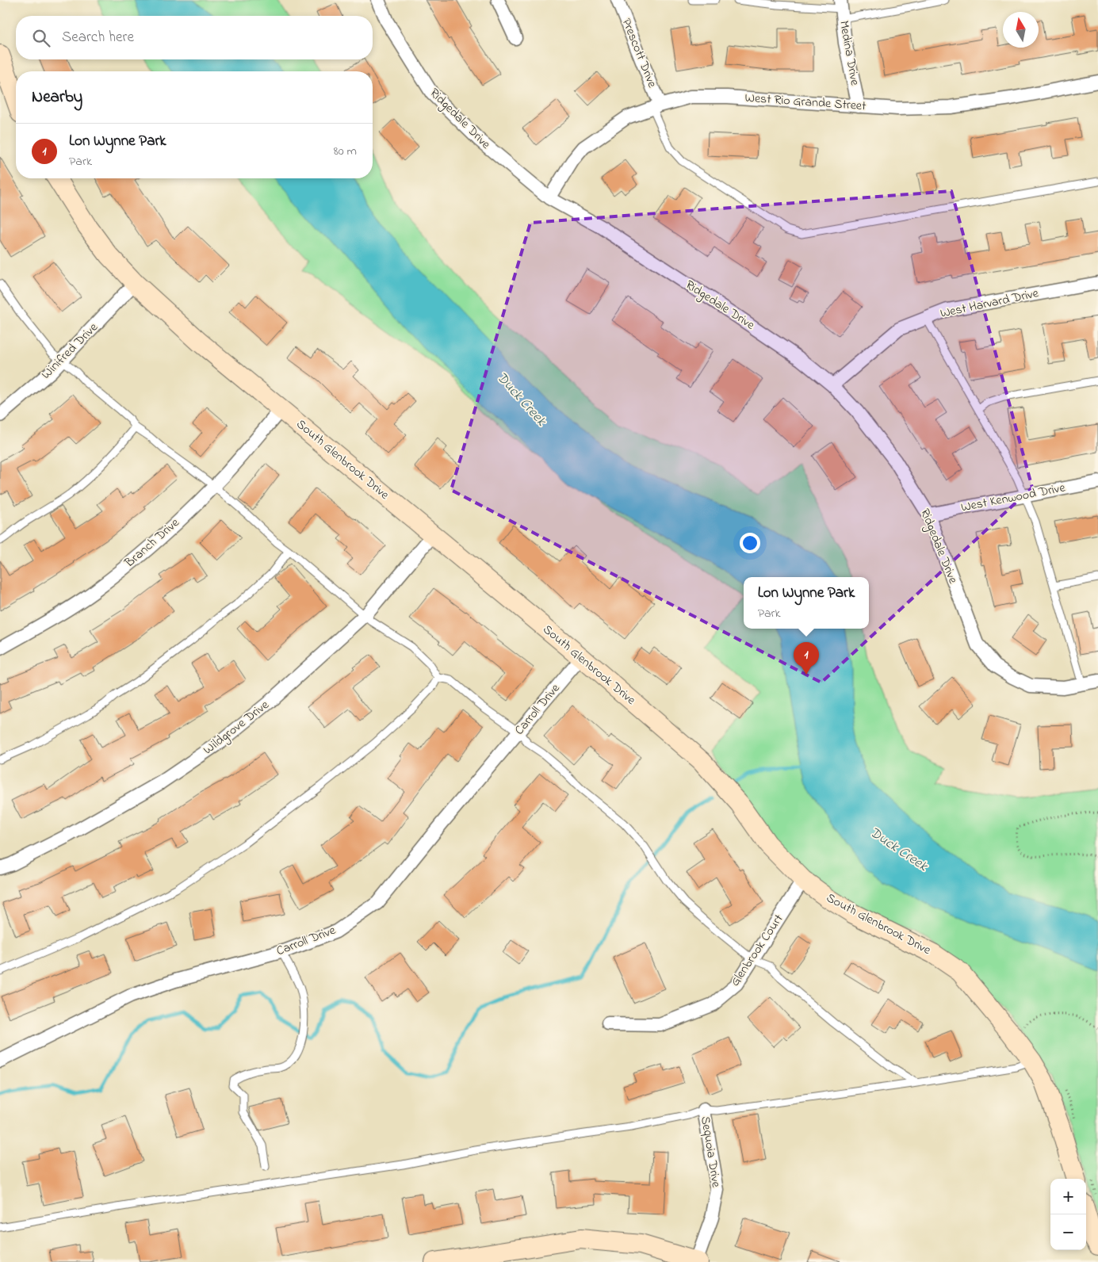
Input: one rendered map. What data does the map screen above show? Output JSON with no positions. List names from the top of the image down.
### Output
{
  "streets": {
    "street": [
      "Prescott Drive",
      "Medina Drive",
      "West Rio Grande Street",
      "Ridgedale Drive",
      "West Harvard Drive",
      "Winifred Drive",
      "South Glenbrook Drive",
      "West Kenwood Drive",
      "Branch Drive",
      "Carroll Drive",
      "Wildgrove Drive",
      "Glenbrook Court",
      "Sequoia Drive"
    ]
  },
  "crossings": [
    ["Prescott Drive", "West Rio Grande Street"],
    ["Medina Drive", "West Rio Grande Street"],
    ["West Rio Grande Street", "Ridgedale Drive"],
    ["Ridgedale Drive", "West Harvard Drive"],
    ["Ridgedale Drive", "West Kenwood Drive"],
    ["Winifred Drive", "South Glenbrook Drive"],
    ["South Glenbrook Drive", "Branch Drive"],
    ["South Glenbrook Drive", "Carroll Drive"],
    ["South Glenbrook Drive", "Wildgrove Drive"],
    ["South Glenbrook Drive", "Glenbrook Court"]
  ],
  "water": ["Duck Creek"],
  "north": "top",
  "page": {
    "search": "Search here",
    "heading": "Nearby",
    "list": [
      {
        "mark": "1",
        "name": "Lon Wynne Park",
        "note": "Park",
        "value": "80 m"
      }
    ],
    "popup": ["Lon Wynne Park", "Park"],
    "pins": "1",
    "map_buttons": ["+", "−"]
  }
}
